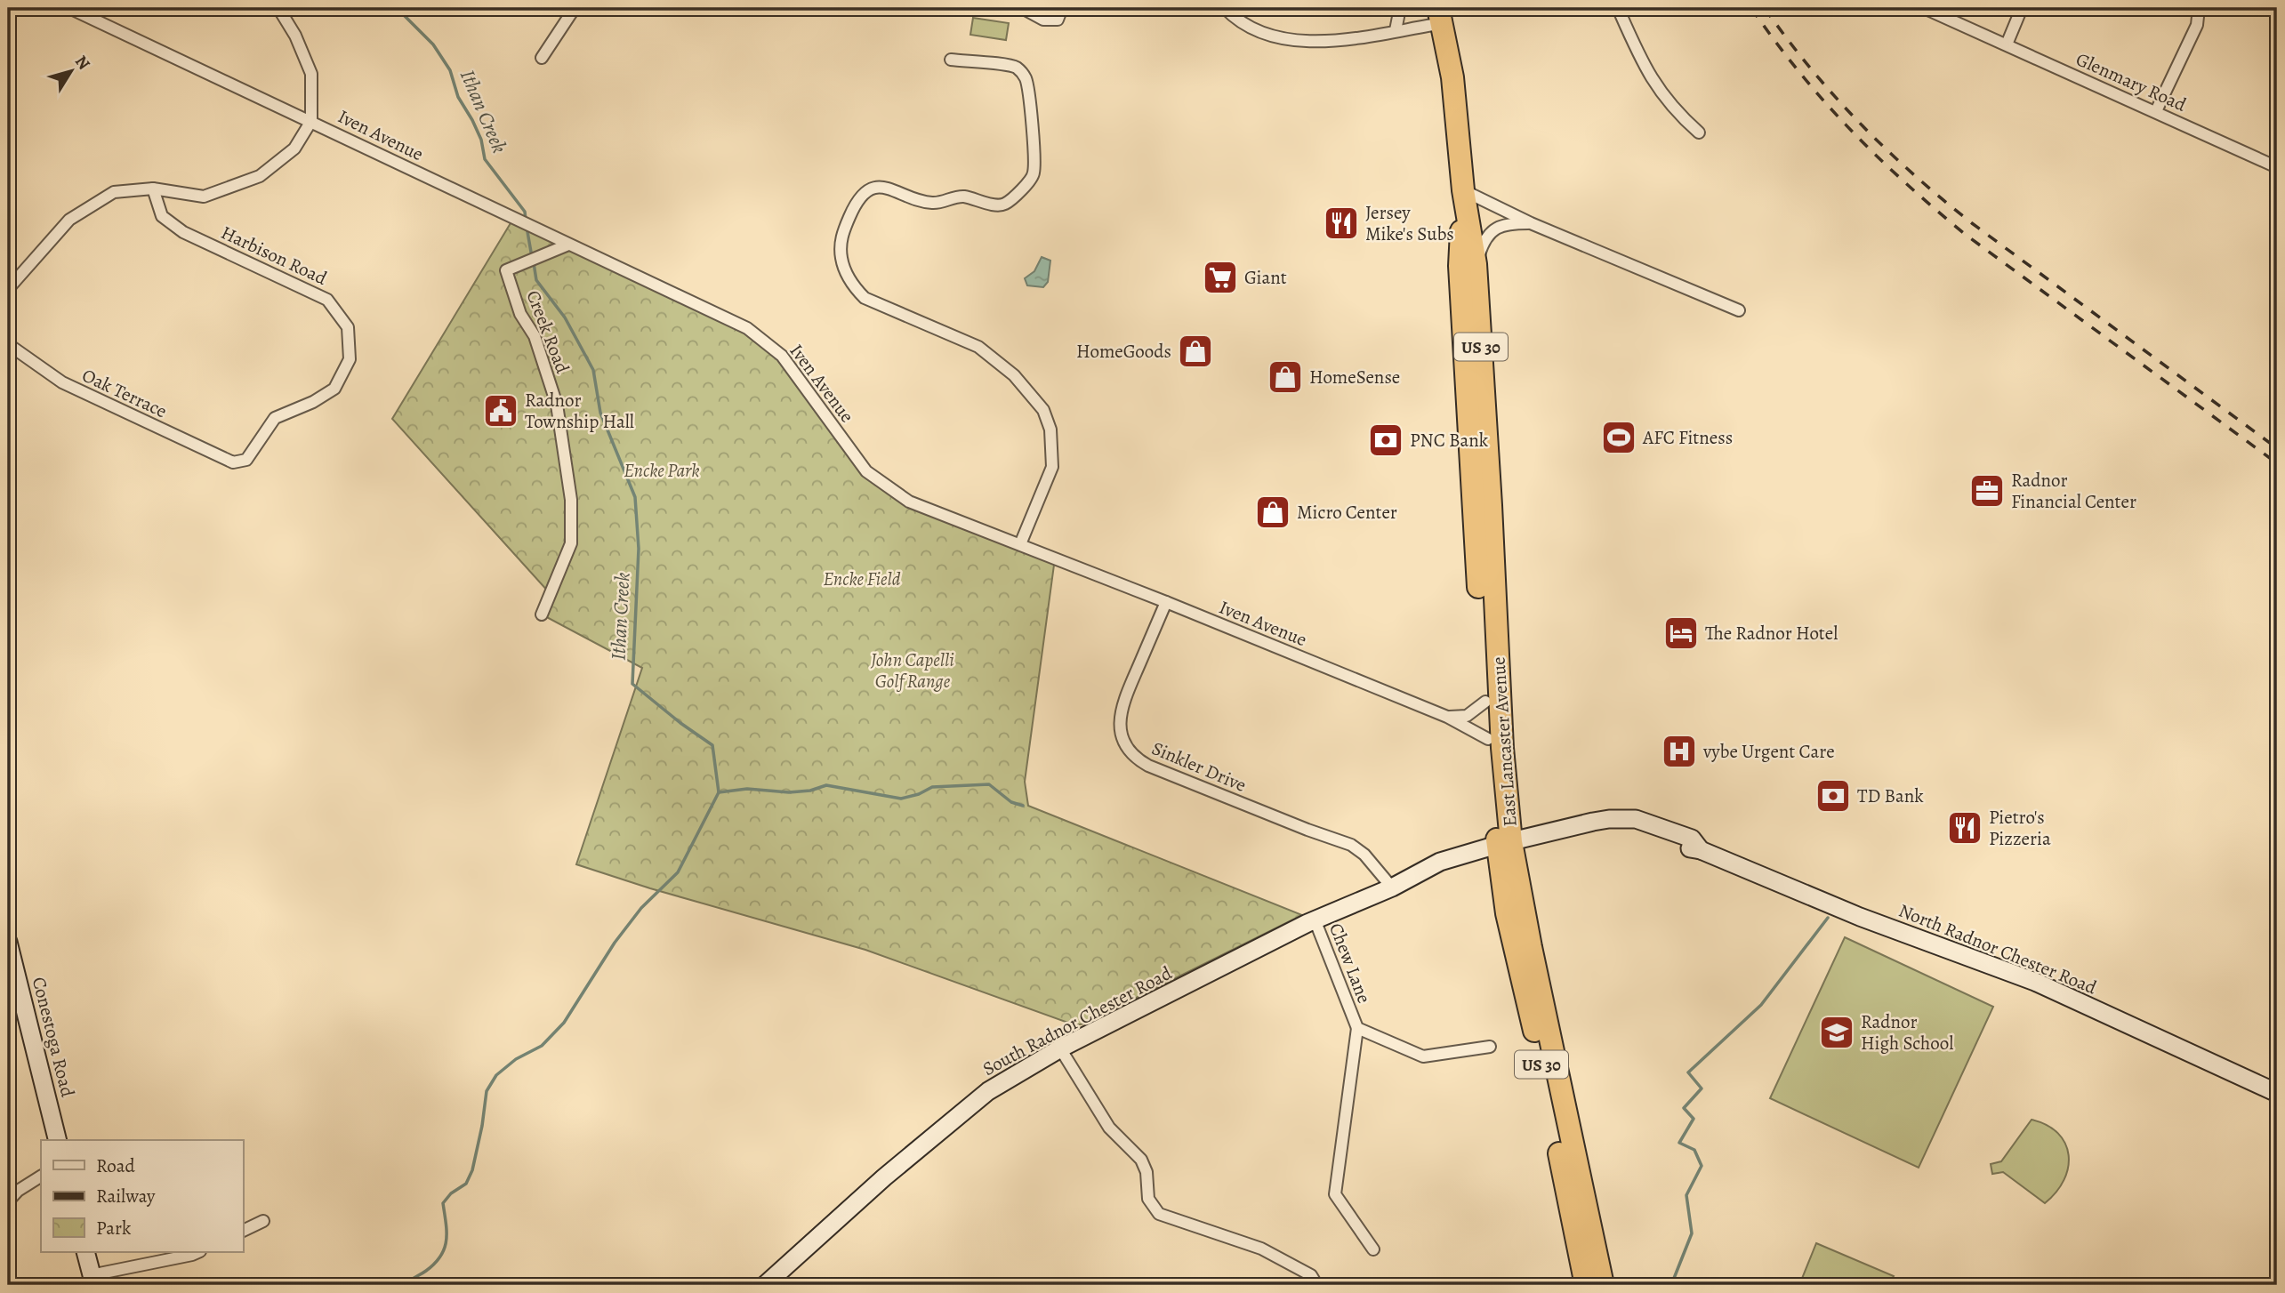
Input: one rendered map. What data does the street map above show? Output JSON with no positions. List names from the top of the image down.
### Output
{
  "streets": {
    "highway": ["US 30", "East Lancaster Avenue"],
    "main road": ["North Radnor Chester Road", "South Radnor Chester Road", "Conestoga Road"],
    "street": [
      "Glenmary Road",
      "Iven Avenue",
      "Harbison Road",
      "Creek Road",
      "Oak Terrace",
      "Sinkler Drive",
      "Chew Lane"
    ]
  },
  "crossings": [
    ["Iven Avenue", "Creek Road"],
    ["Iven Avenue", "East Lancaster Avenue"],
    ["Iven Avenue", "Sinkler Drive"],
    ["Harbison Road", "Oak Terrace"],
    ["East Lancaster Avenue", "North Radnor Chester Road"],
    ["Sinkler Drive", "North Radnor Chester Road"],
    ["North Radnor Chester Road", "Chew Lane"],
    ["North Radnor Chester Road", "South Radnor Chester Road"],
    ["Chew Lane", "South Radnor Chester Road"]
  ],
  "water": ["Ithan Creek"],
  "parks": ["Encke Park", "Encke Field", "John Capelli Golf Range"],
  "places": {
    "restaurant": ["Jersey Mike's Subs", "Pietro's Pizzeria"],
    "supermarket": ["Giant"],
    "shop": ["HomeGoods", "HomeSense", "Micro Center"],
    "public building": ["Radnor Township Hall"],
    "sports": ["AFC Fitness"],
    "bank": ["PNC Bank", "TD Bank"],
    "office": ["Radnor Financial Center"],
    "hotel": ["The Radnor Hotel"],
    "hospital": ["vybe Urgent Care"],
    "school or university": ["Radnor High School"]
  },
  "legend": ["Road", "Railway", "Park"],
  "north": "top right"
}
